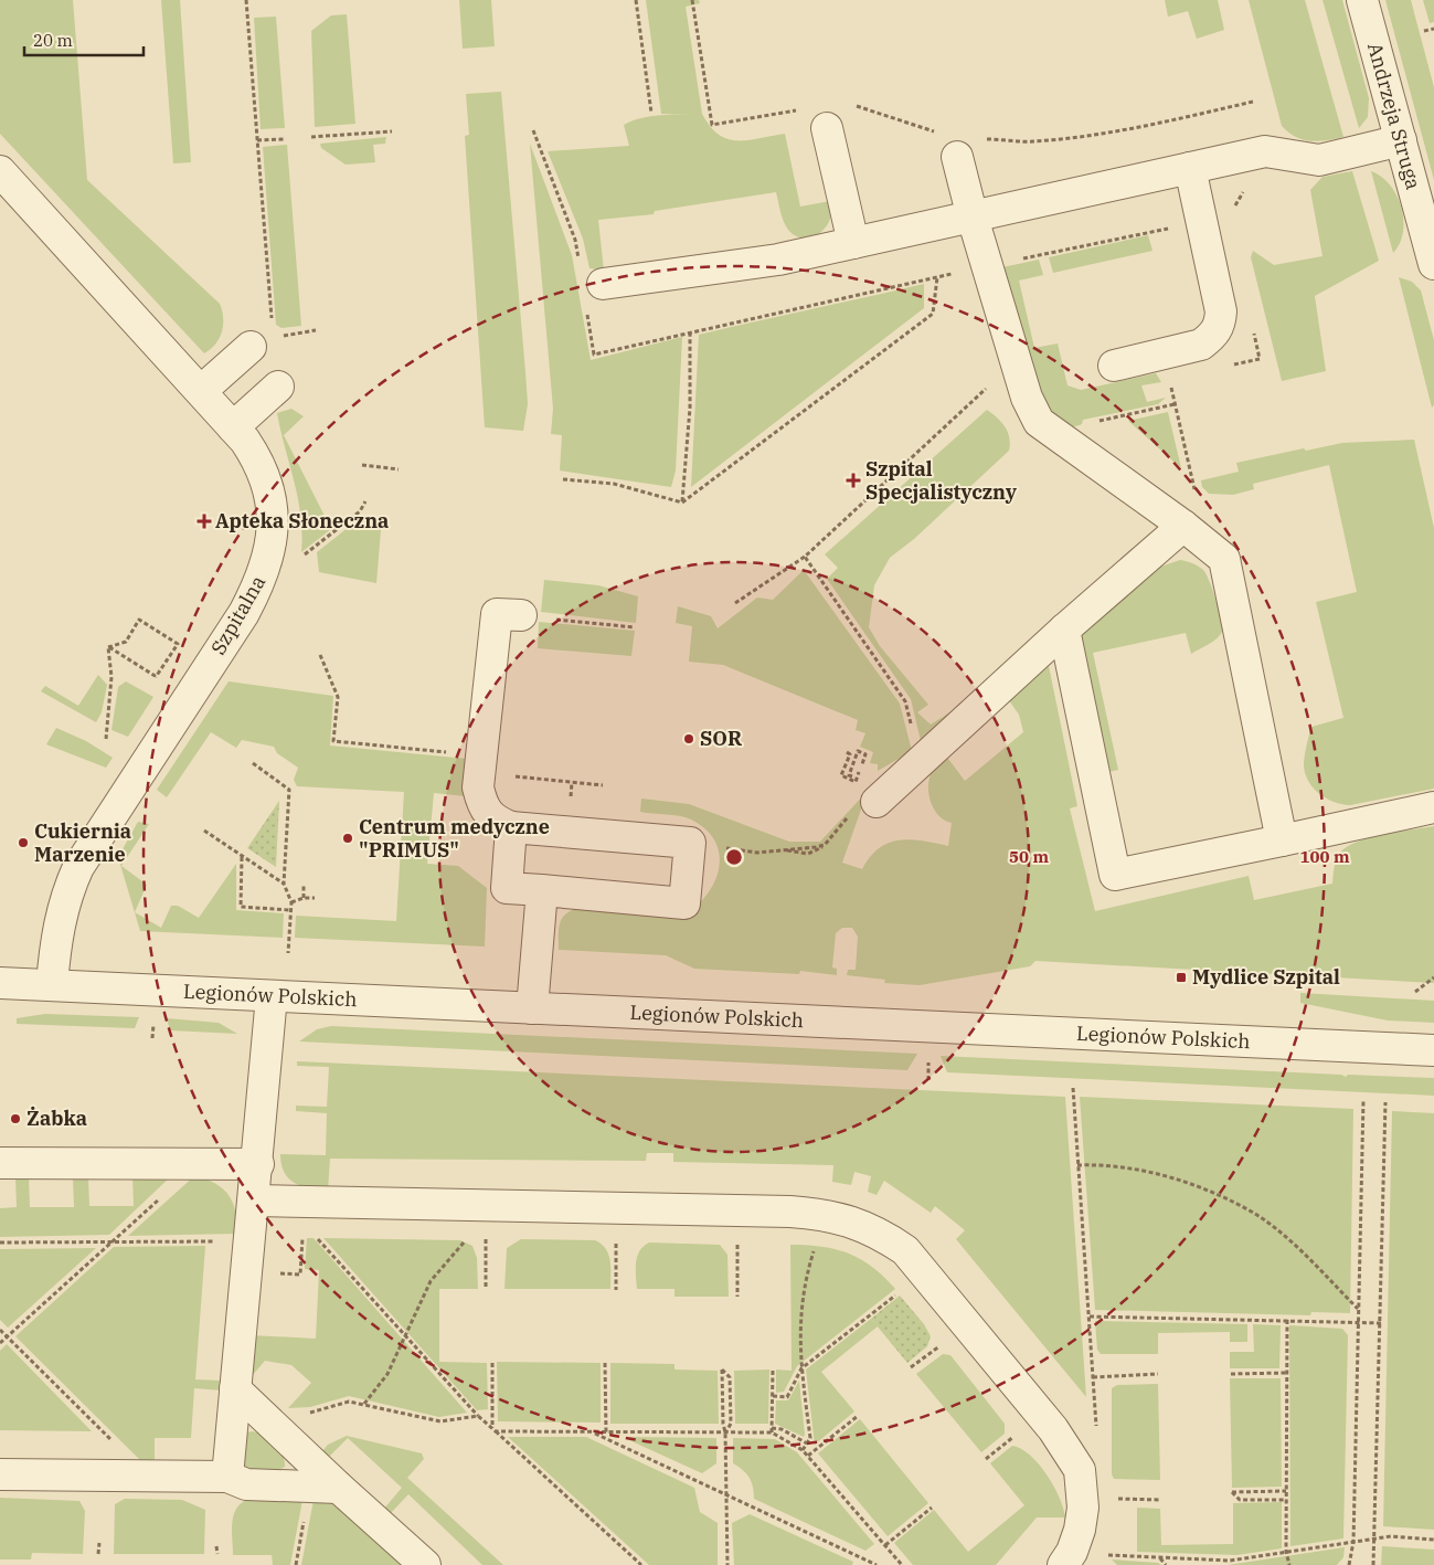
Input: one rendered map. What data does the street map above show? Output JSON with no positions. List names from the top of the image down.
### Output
{
  "streets": {
    "street": ["Andrzeja Struga", "Szpitalna", "Legionów Polskich"]
  },
  "crossings": [
    ["Szpitalna", "Legionów Polskich"]
  ],
  "places": {
    "health": ["Szpital Specjalistyczny", "Apteka Słoneczna"],
    "other": [
      "SOR",
      "Centrum medyczne \"PRIMUS\"",
      "Cukiernia Marzenie",
      "Żabka"
    ],
    "transit": ["Mydlice Szpital"]
  },
  "scale_bar": "20 m",
  "rings": ["50 m", "100 m"]
}
